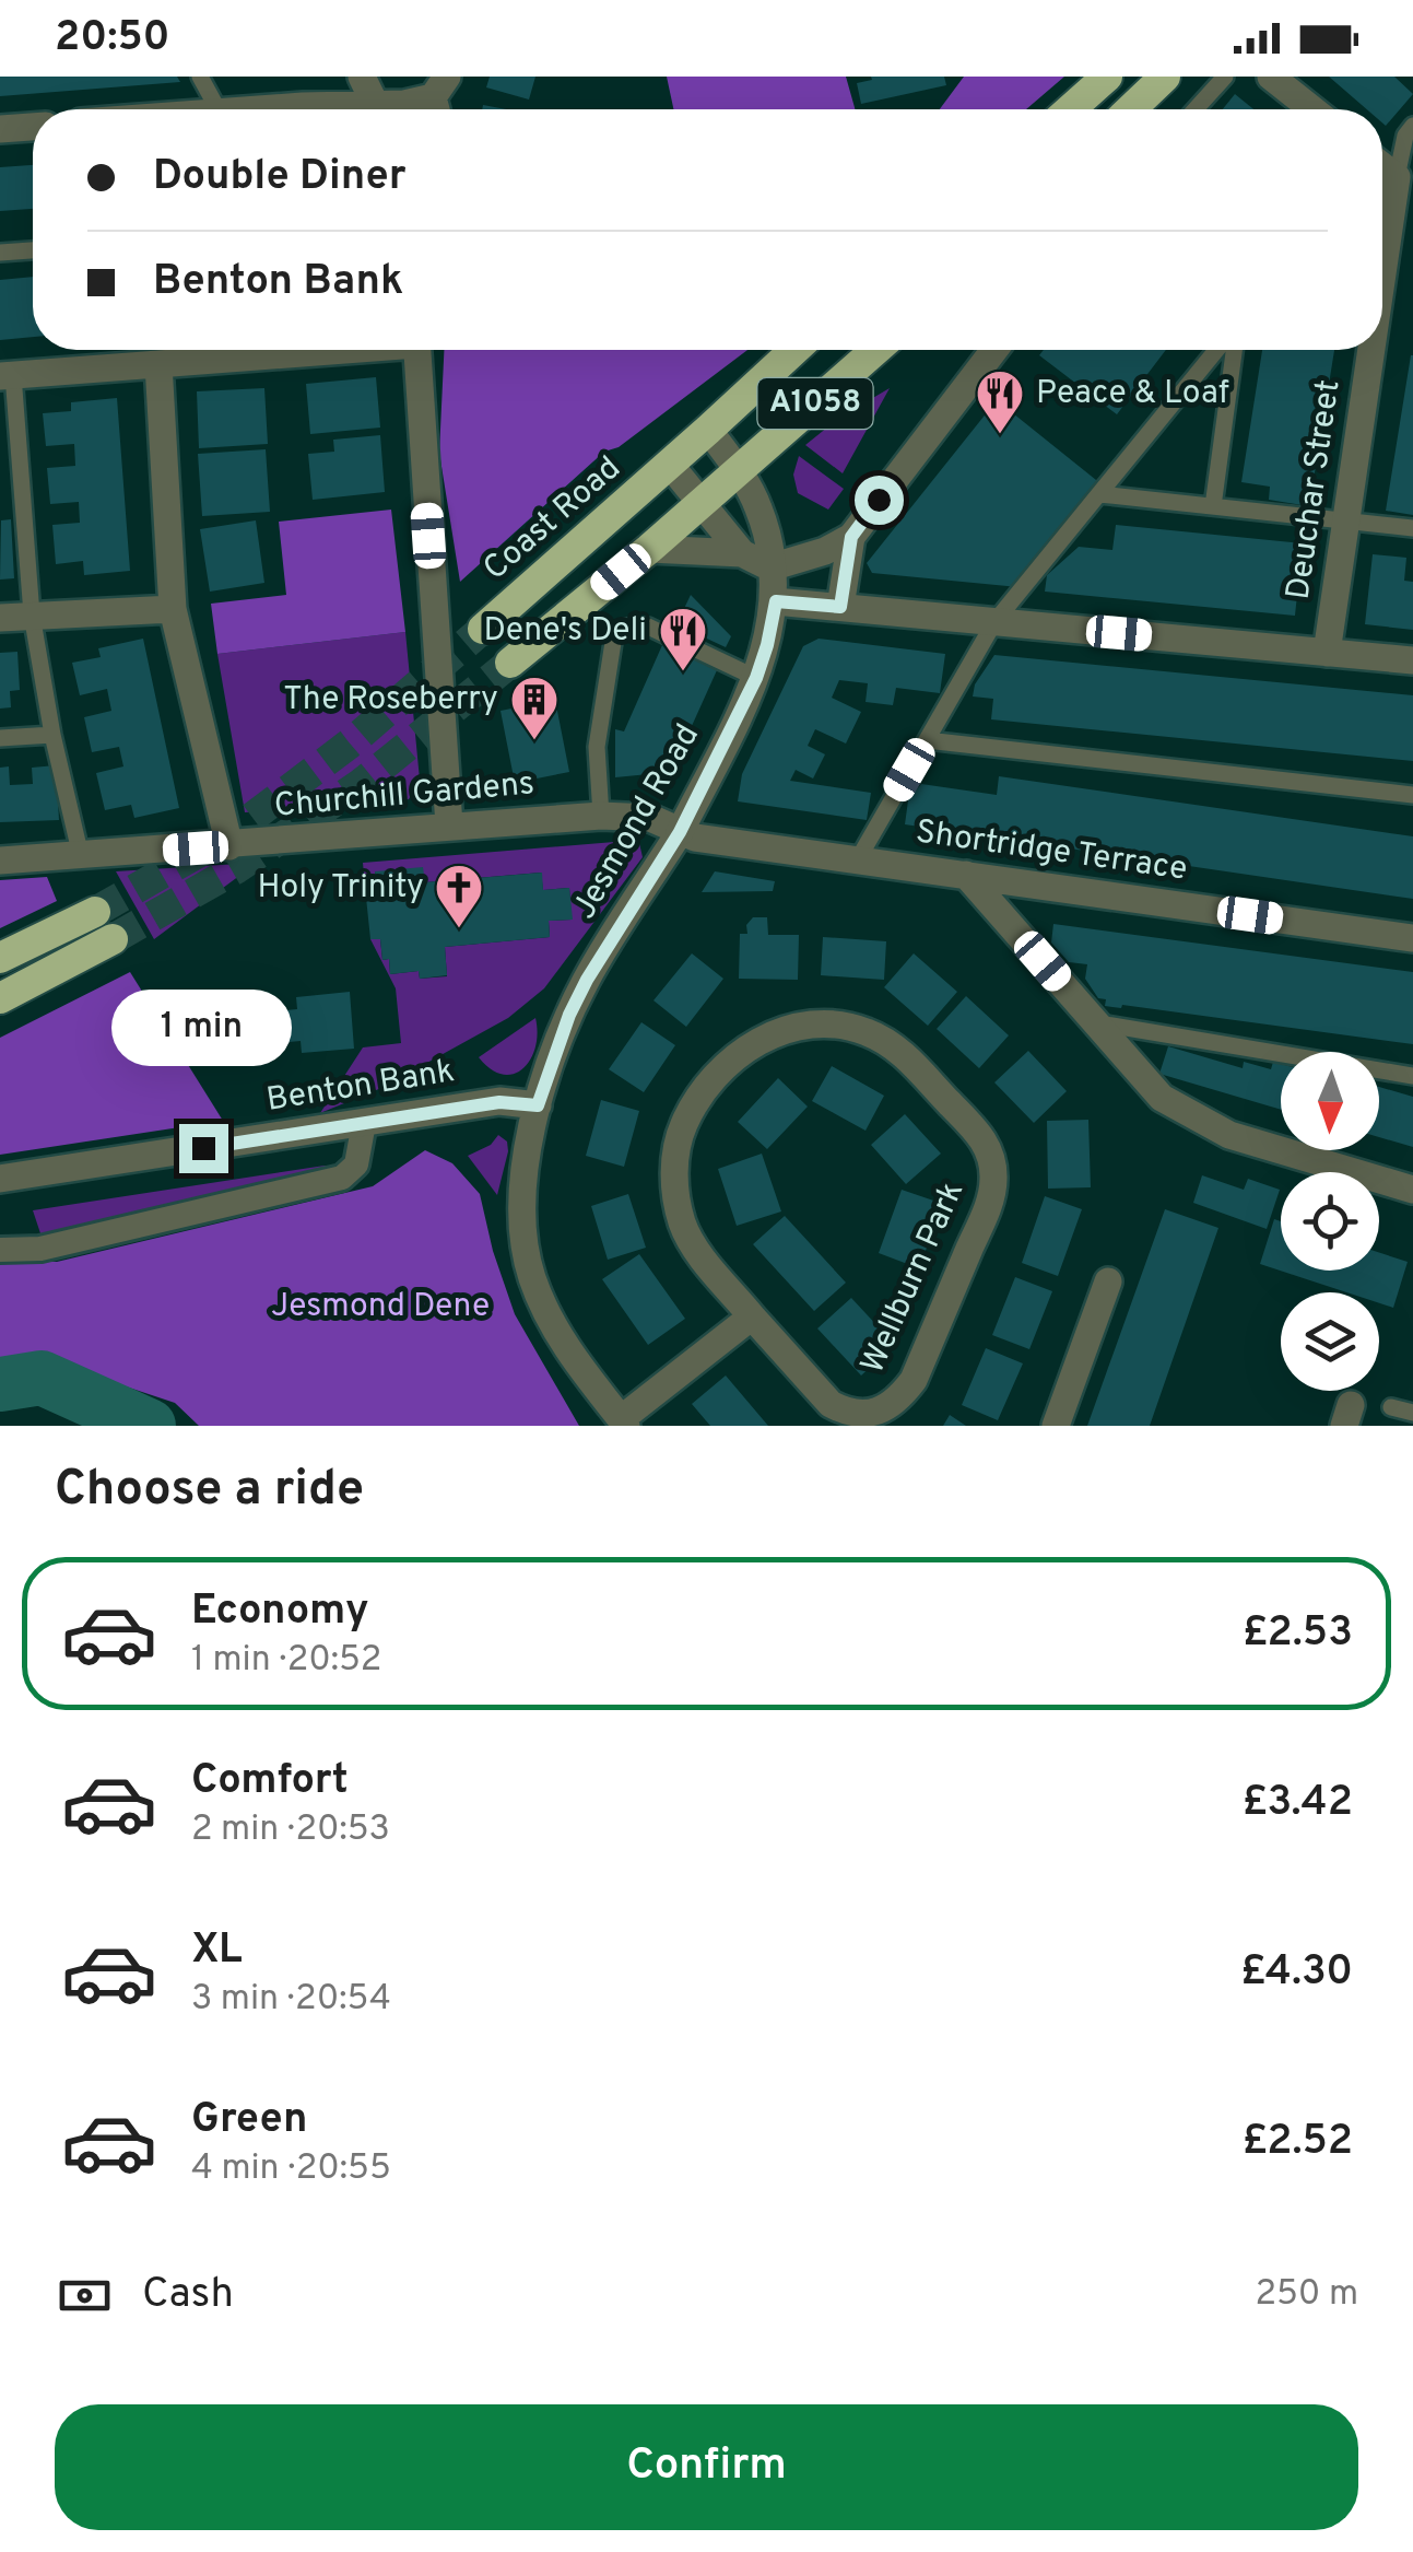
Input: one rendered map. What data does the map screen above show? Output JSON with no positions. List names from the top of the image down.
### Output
{
  "streets": {
    "highway": ["A1058", "Coast Road"],
    "street": [
      "Deuchar Street",
      "Churchill Gardens",
      "Jesmond Road",
      "Shortridge Terrace",
      "Benton Bank",
      "Wellburn Park"
    ]
  },
  "crossings": [
    ["A1058", "Coast Road"],
    ["A1058", "Jesmond Road"],
    ["Churchill Gardens", "Jesmond Road"],
    ["Churchill Gardens", "Shortridge Terrace"],
    ["Jesmond Road", "Shortridge Terrace"],
    ["Jesmond Road", "Benton Bank"]
  ],
  "parks": ["Jesmond Dene"],
  "places": {
    "restaurant": ["Peace & Loaf", "Dene's Deli"],
    "building": ["The Roseberry"],
    "church": ["Holy Trinity"]
  },
  "north": "bottom",
  "page": {
    "status": "20:50",
    "banner": ["Double Diner", "Benton Bank"],
    "bubble": "1 min",
    "heading": "Choose a ride",
    "list": [
      {
        "name": "Economy",
        "note": "1 min · 20:52",
        "value": "£2.53"
      },
      {
        "name": "Comfort",
        "note": "2 min · 20:53",
        "value": "£3.42"
      },
      {
        "name": "XL",
        "note": "3 min · 20:54",
        "value": "£4.30"
      },
      {
        "name": "Green",
        "note": "4 min · 20:55",
        "value": "£2.52"
      }
    ],
    "pay": ["Cash", "250 m"],
    "buttons": "Confirm"
  }
}
